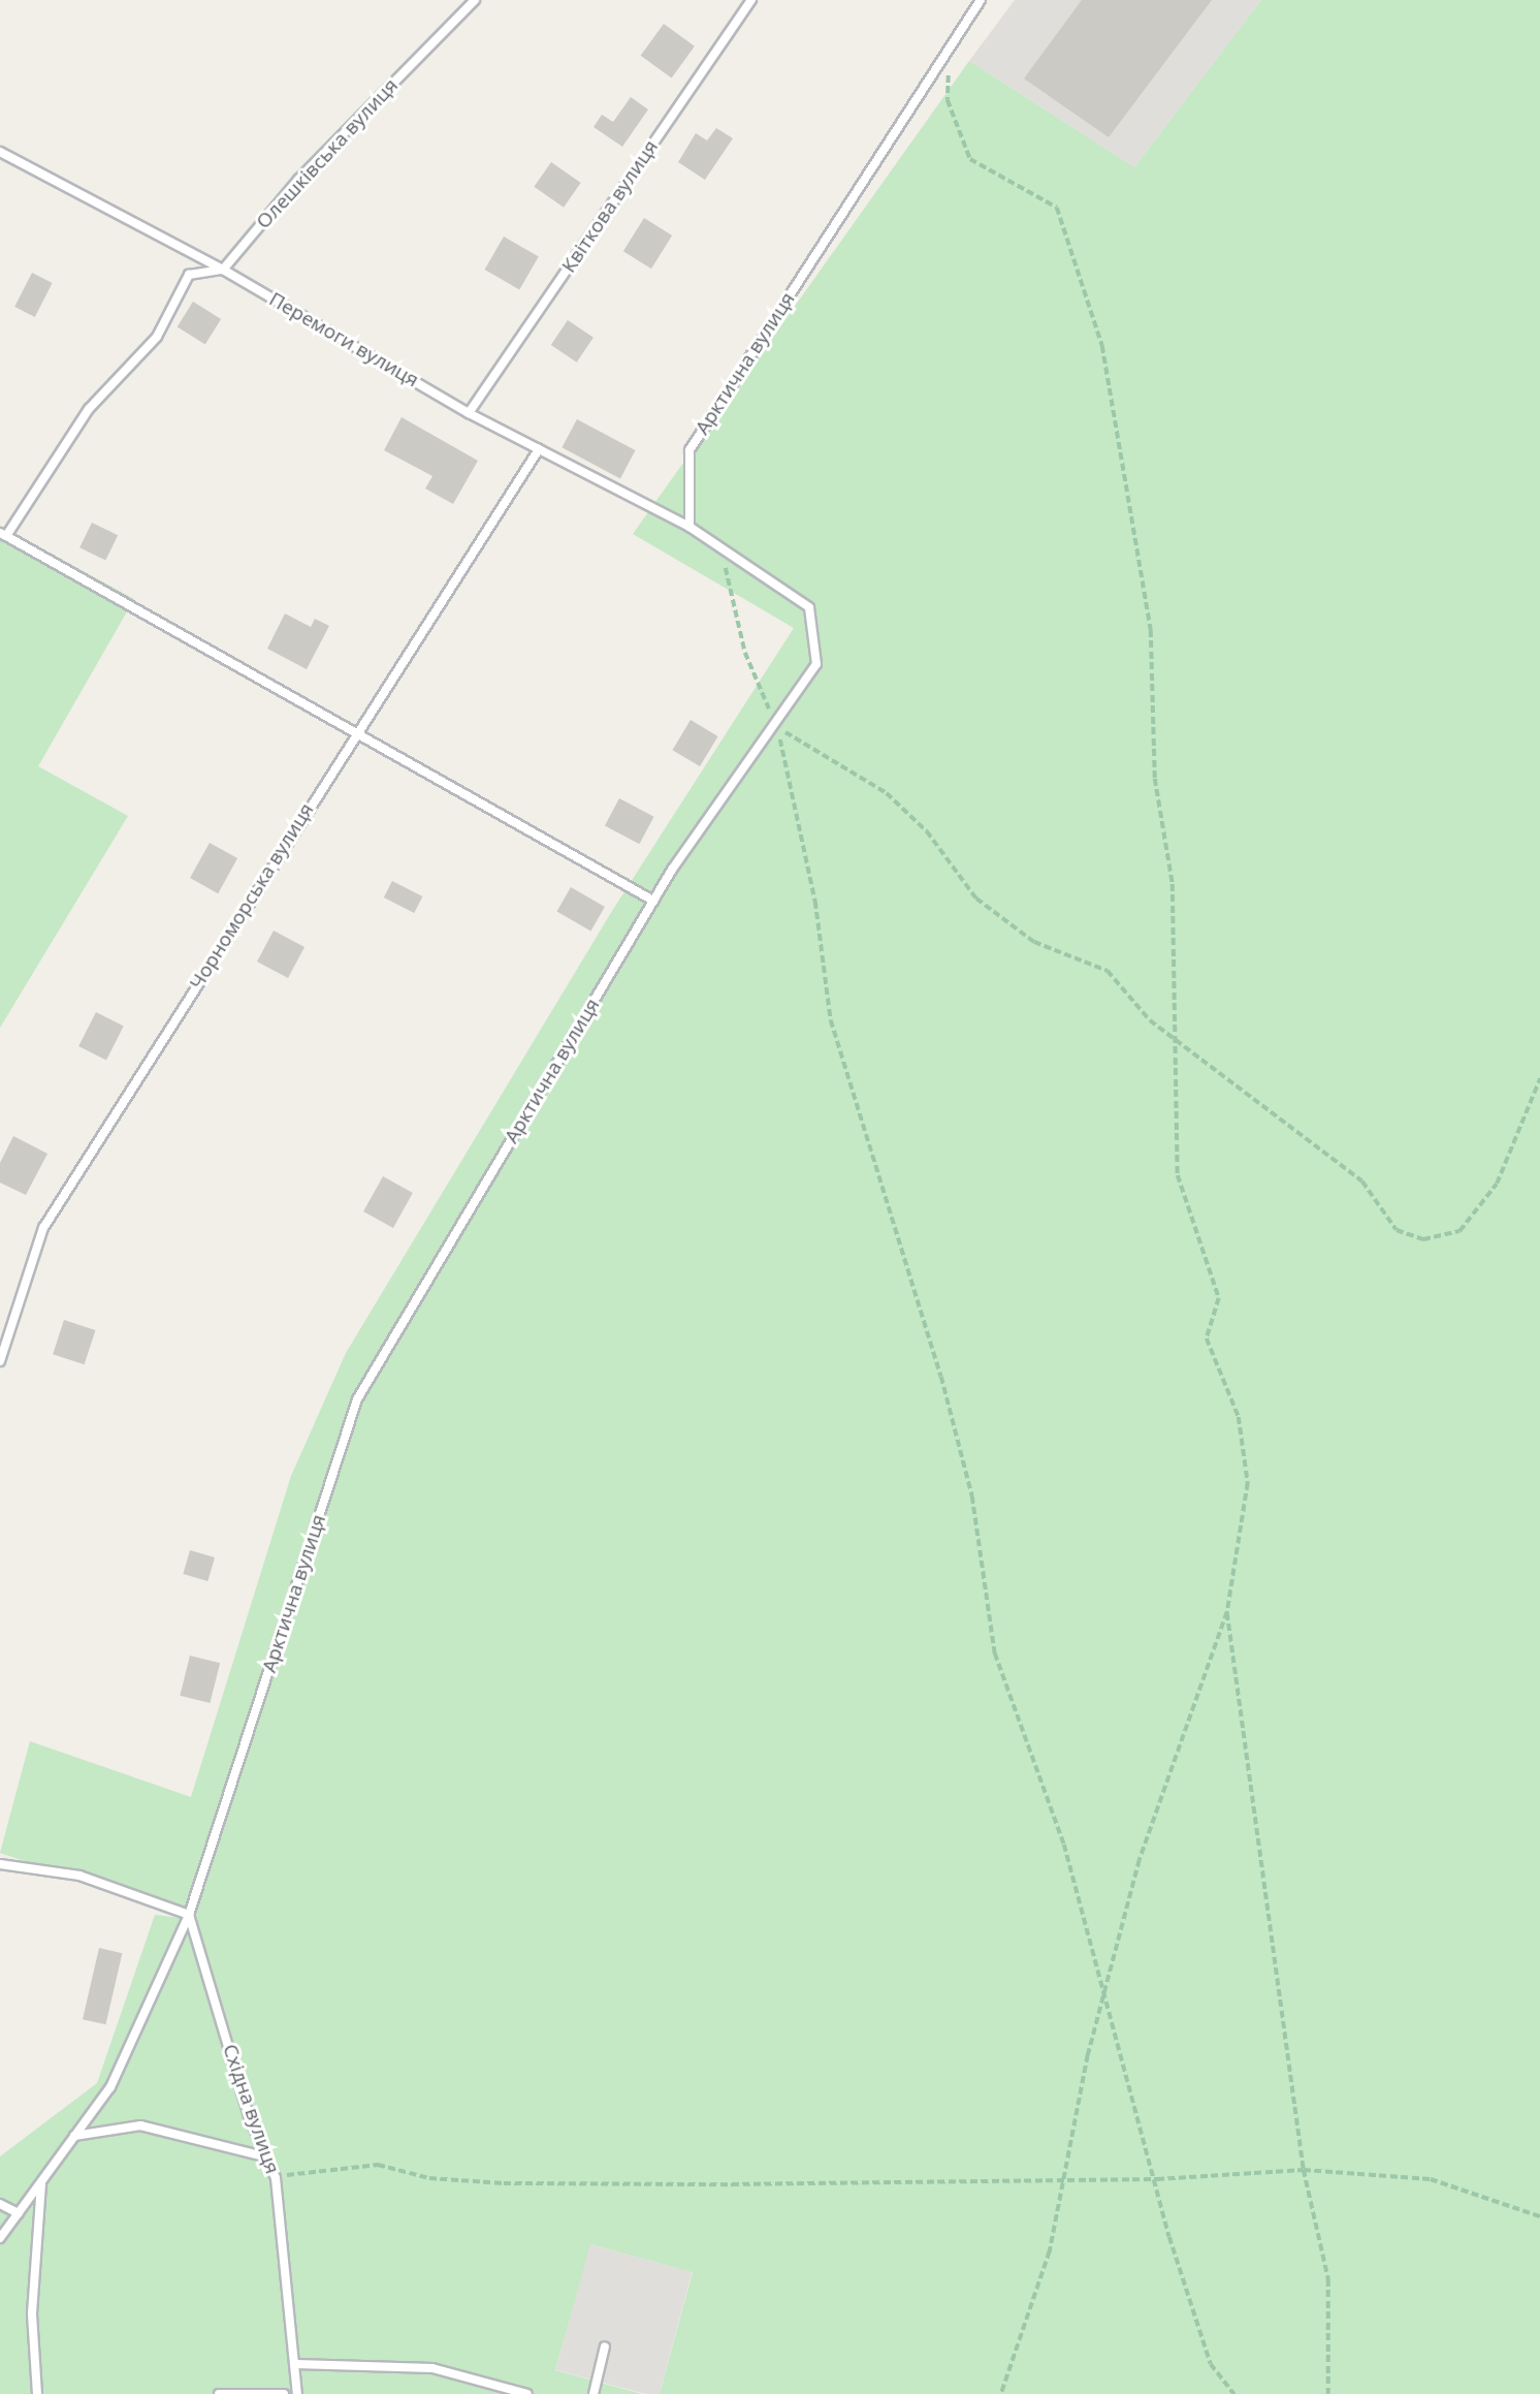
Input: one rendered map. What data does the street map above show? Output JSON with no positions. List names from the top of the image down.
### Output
{
  "streets": {
    "lane": [
      "Олешківська вулиця",
      "Квіткова вулиця",
      "Перемоги вулиця",
      "Арктична вулиця",
      "Чорноморська вулиця",
      "Східна вулиця"
    ]
  },
  "crossings": [
    ["Олешківська вулиця", "Перемоги вулиця"],
    ["Квіткова вулиця", "Перемоги вулиця"],
    ["Перемоги вулиця", "Арктична вулиця"],
    ["Перемоги вулиця", "Чорноморська вулиця"],
    ["Арктична вулиця", "Східна вулиця"]
  ]
}
